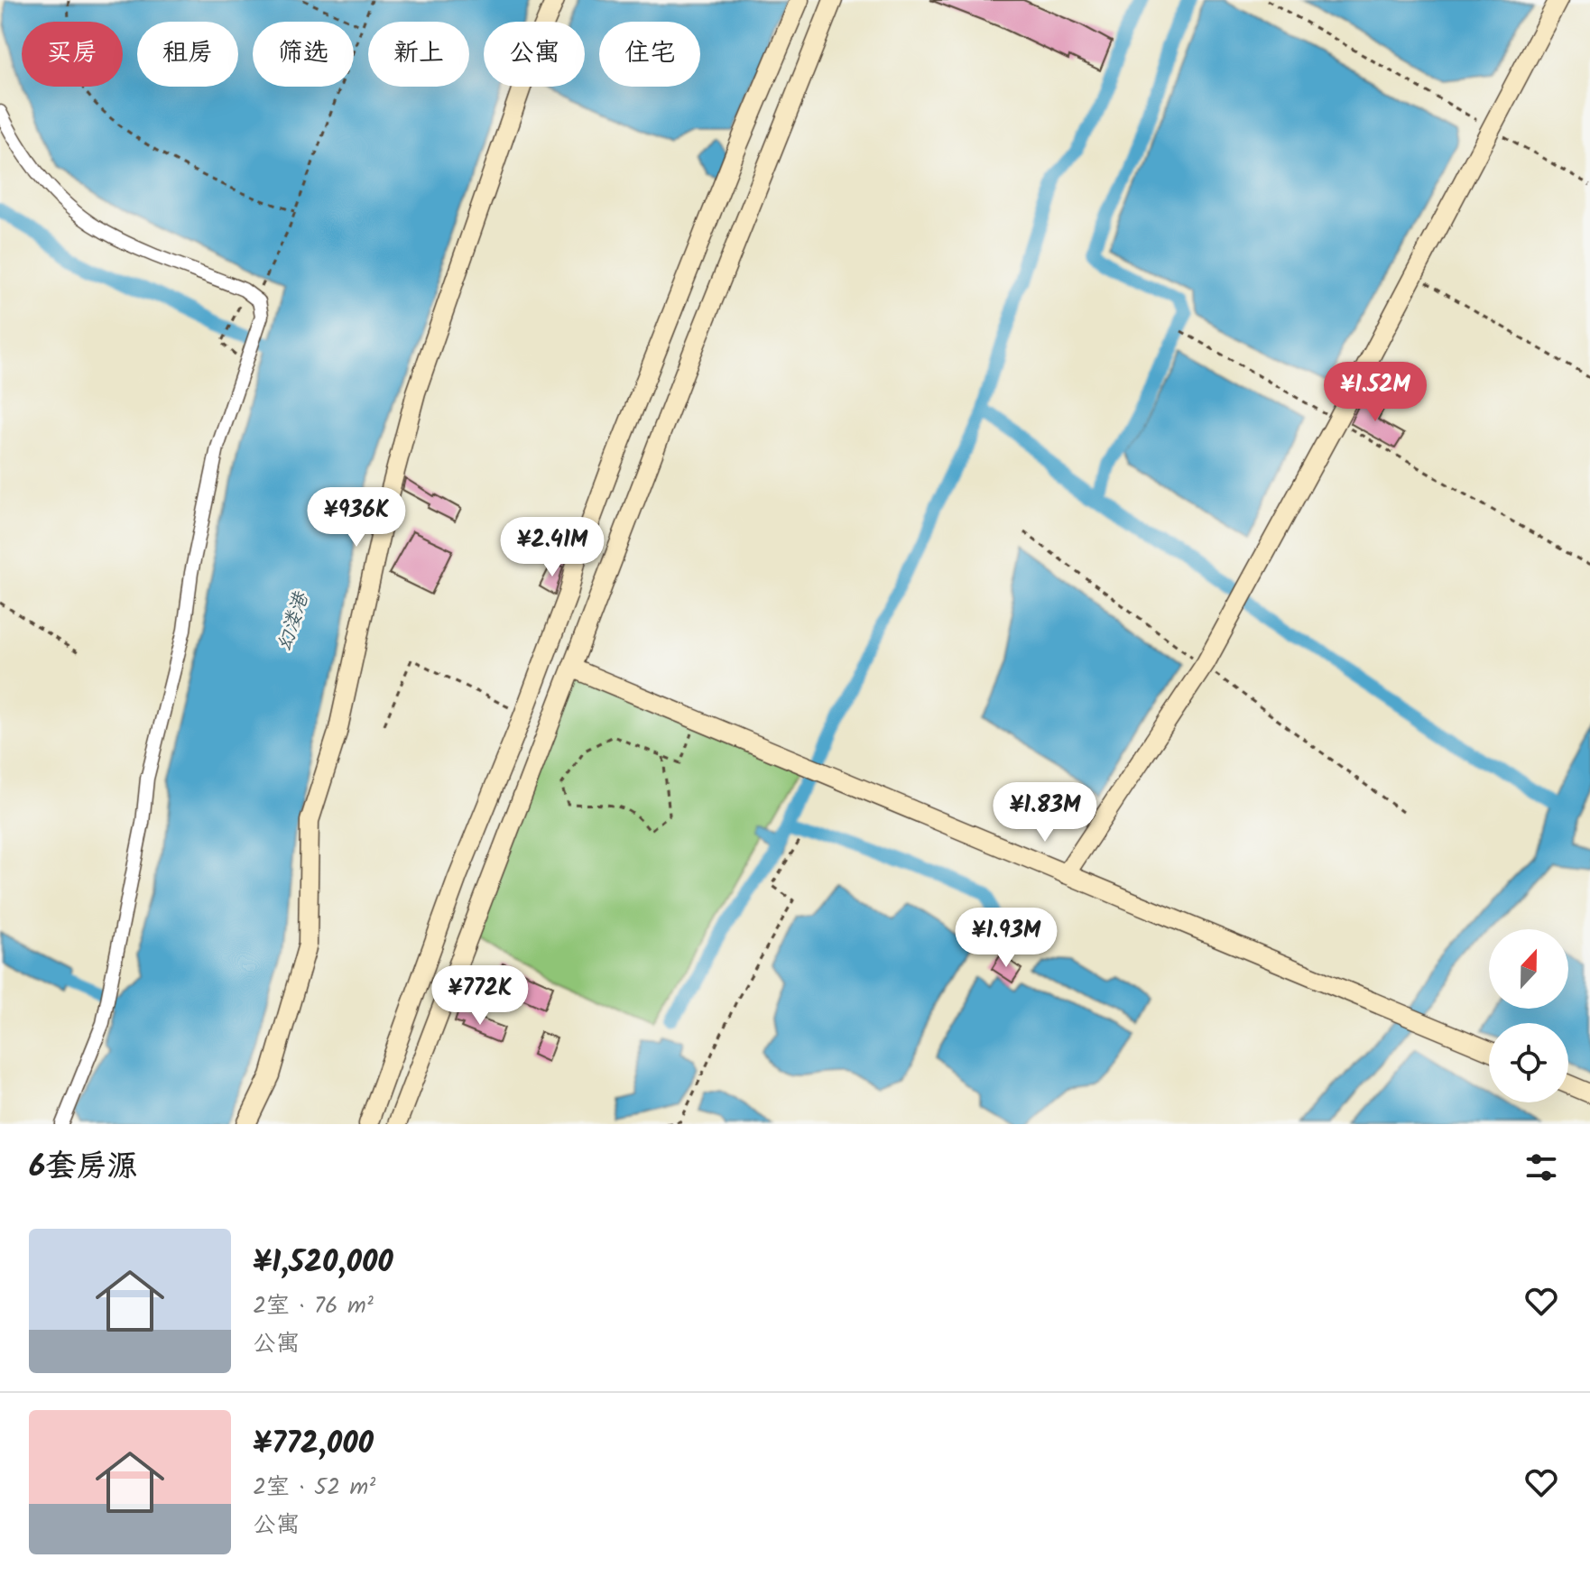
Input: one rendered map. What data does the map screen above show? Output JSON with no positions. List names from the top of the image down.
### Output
{
  "water": ["幻溇港"],
  "north": "top",
  "page": {
    "chip": [
      "买房",
      "租房",
      "筛选",
      "新上",
      "公寓",
      "住宅"
    ],
    "price": [
      "¥1.52M",
      "¥936K",
      "¥2.41M",
      "¥1.83M",
      "¥1.93M",
      "¥772K"
    ],
    "heading": "6套房源",
    "list": [
      {
        "name": "¥1,520,000",
        "note": "2室 · 76 m² · 公寓"
      },
      {
        "name": "¥772,000",
        "note": "2室 · 52 m² · 公寓"
      }
    ]
  }
}
